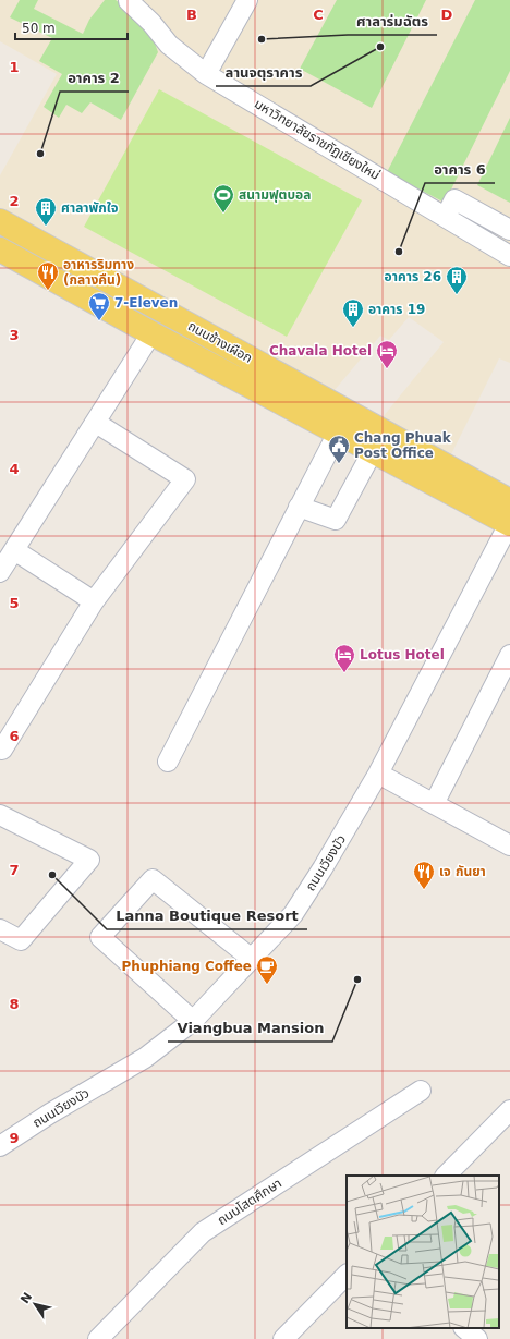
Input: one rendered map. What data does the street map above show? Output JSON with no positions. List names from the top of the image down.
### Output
{
  "streets": {
    "main road": ["ถนนช้างเผือก"],
    "street": ["มหาวิทยาลัยราชภัฏเชียงใหม่", "ถนนเวียงบัว", "ถนนโสตศึกษา"]
  },
  "crossings": [
    ["ถนนช้างเผือก", "ถนนเวียงบัว"]
  ],
  "places": {
    "other": [
      "ศาลาร่มฉัตร",
      "ลานจตุราคาร",
      "อาคาร 2",
      "อาคาร 6",
      "Lanna Boutique Resort",
      "Viangbua Mansion"
    ],
    "sports": ["สนามฟุตบอล"],
    "building": ["ศาลาพักใจ", "อาคาร 26", "อาคาร 19"],
    "restaurant": ["อาหารริมทาง (กลางคืน)", "เจ กันยา"],
    "supermarket": ["7-Eleven"],
    "hotel": ["Chavala Hotel", "Lotus Hotel"],
    "public building": ["Chang Phuak Post Office"],
    "cafe": ["Phuphiang Coffee"]
  },
  "scale_bar": "50 m",
  "north": "top left",
  "grid": {
    "columns": ["B", "C", "D"],
    "rows": [
      "1",
      "2",
      "3",
      "4",
      "5",
      "6",
      "7",
      "8",
      "9"
    ]
  }
}
